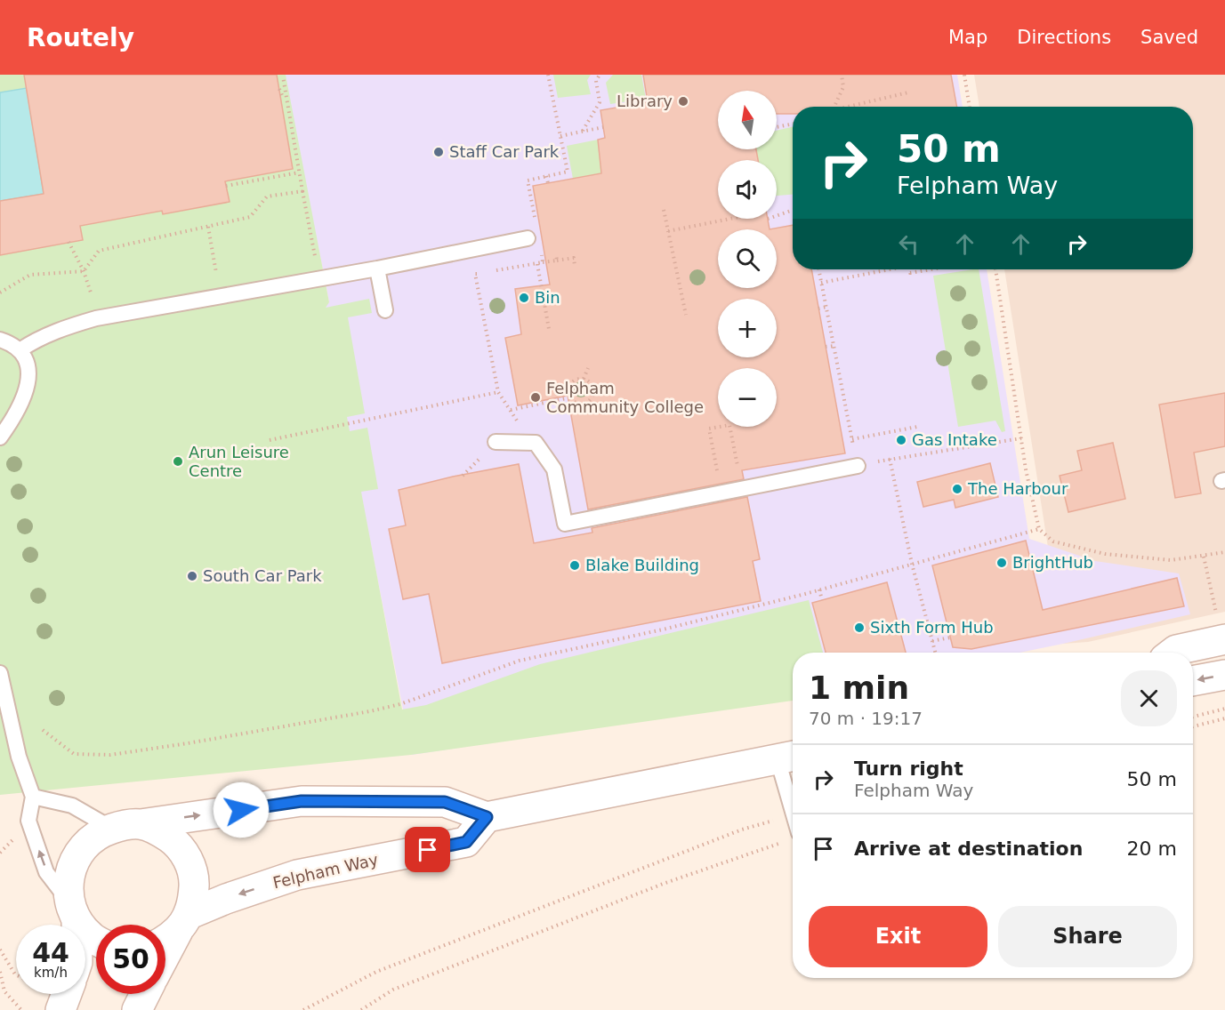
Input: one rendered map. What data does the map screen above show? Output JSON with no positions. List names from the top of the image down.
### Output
{
  "streets": {
    "main road": ["Felpham Way"]
  },
  "places": [
    "Library",
    "Staff Car Park",
    "Bin",
    "Felpham Community College",
    "Gas Intake",
    "Arun Leisure Centre",
    "The Harbour",
    "BrightHub",
    "Blake Building",
    "South Car Park",
    "Sixth Form Hub"
  ],
  "north": "top",
  "page": {
    "header": "Routely",
    "nav": ["Map", "Directions", "Saved"],
    "map_buttons": ["+", "−"],
    "turn": ["50 m", "Felpham Way"],
    "heading": ["1 min", "70 m · 19:17"],
    "list": [
      {
        "name": "Turn right",
        "note": "Felpham Way",
        "value": "50 m"
      },
      {
        "name": "Arrive at destination",
        "value": "20 m"
      }
    ],
    "buttons": ["Exit", "Share"],
    "speed": "44 km/h",
    "limit": "50"
  }
}
